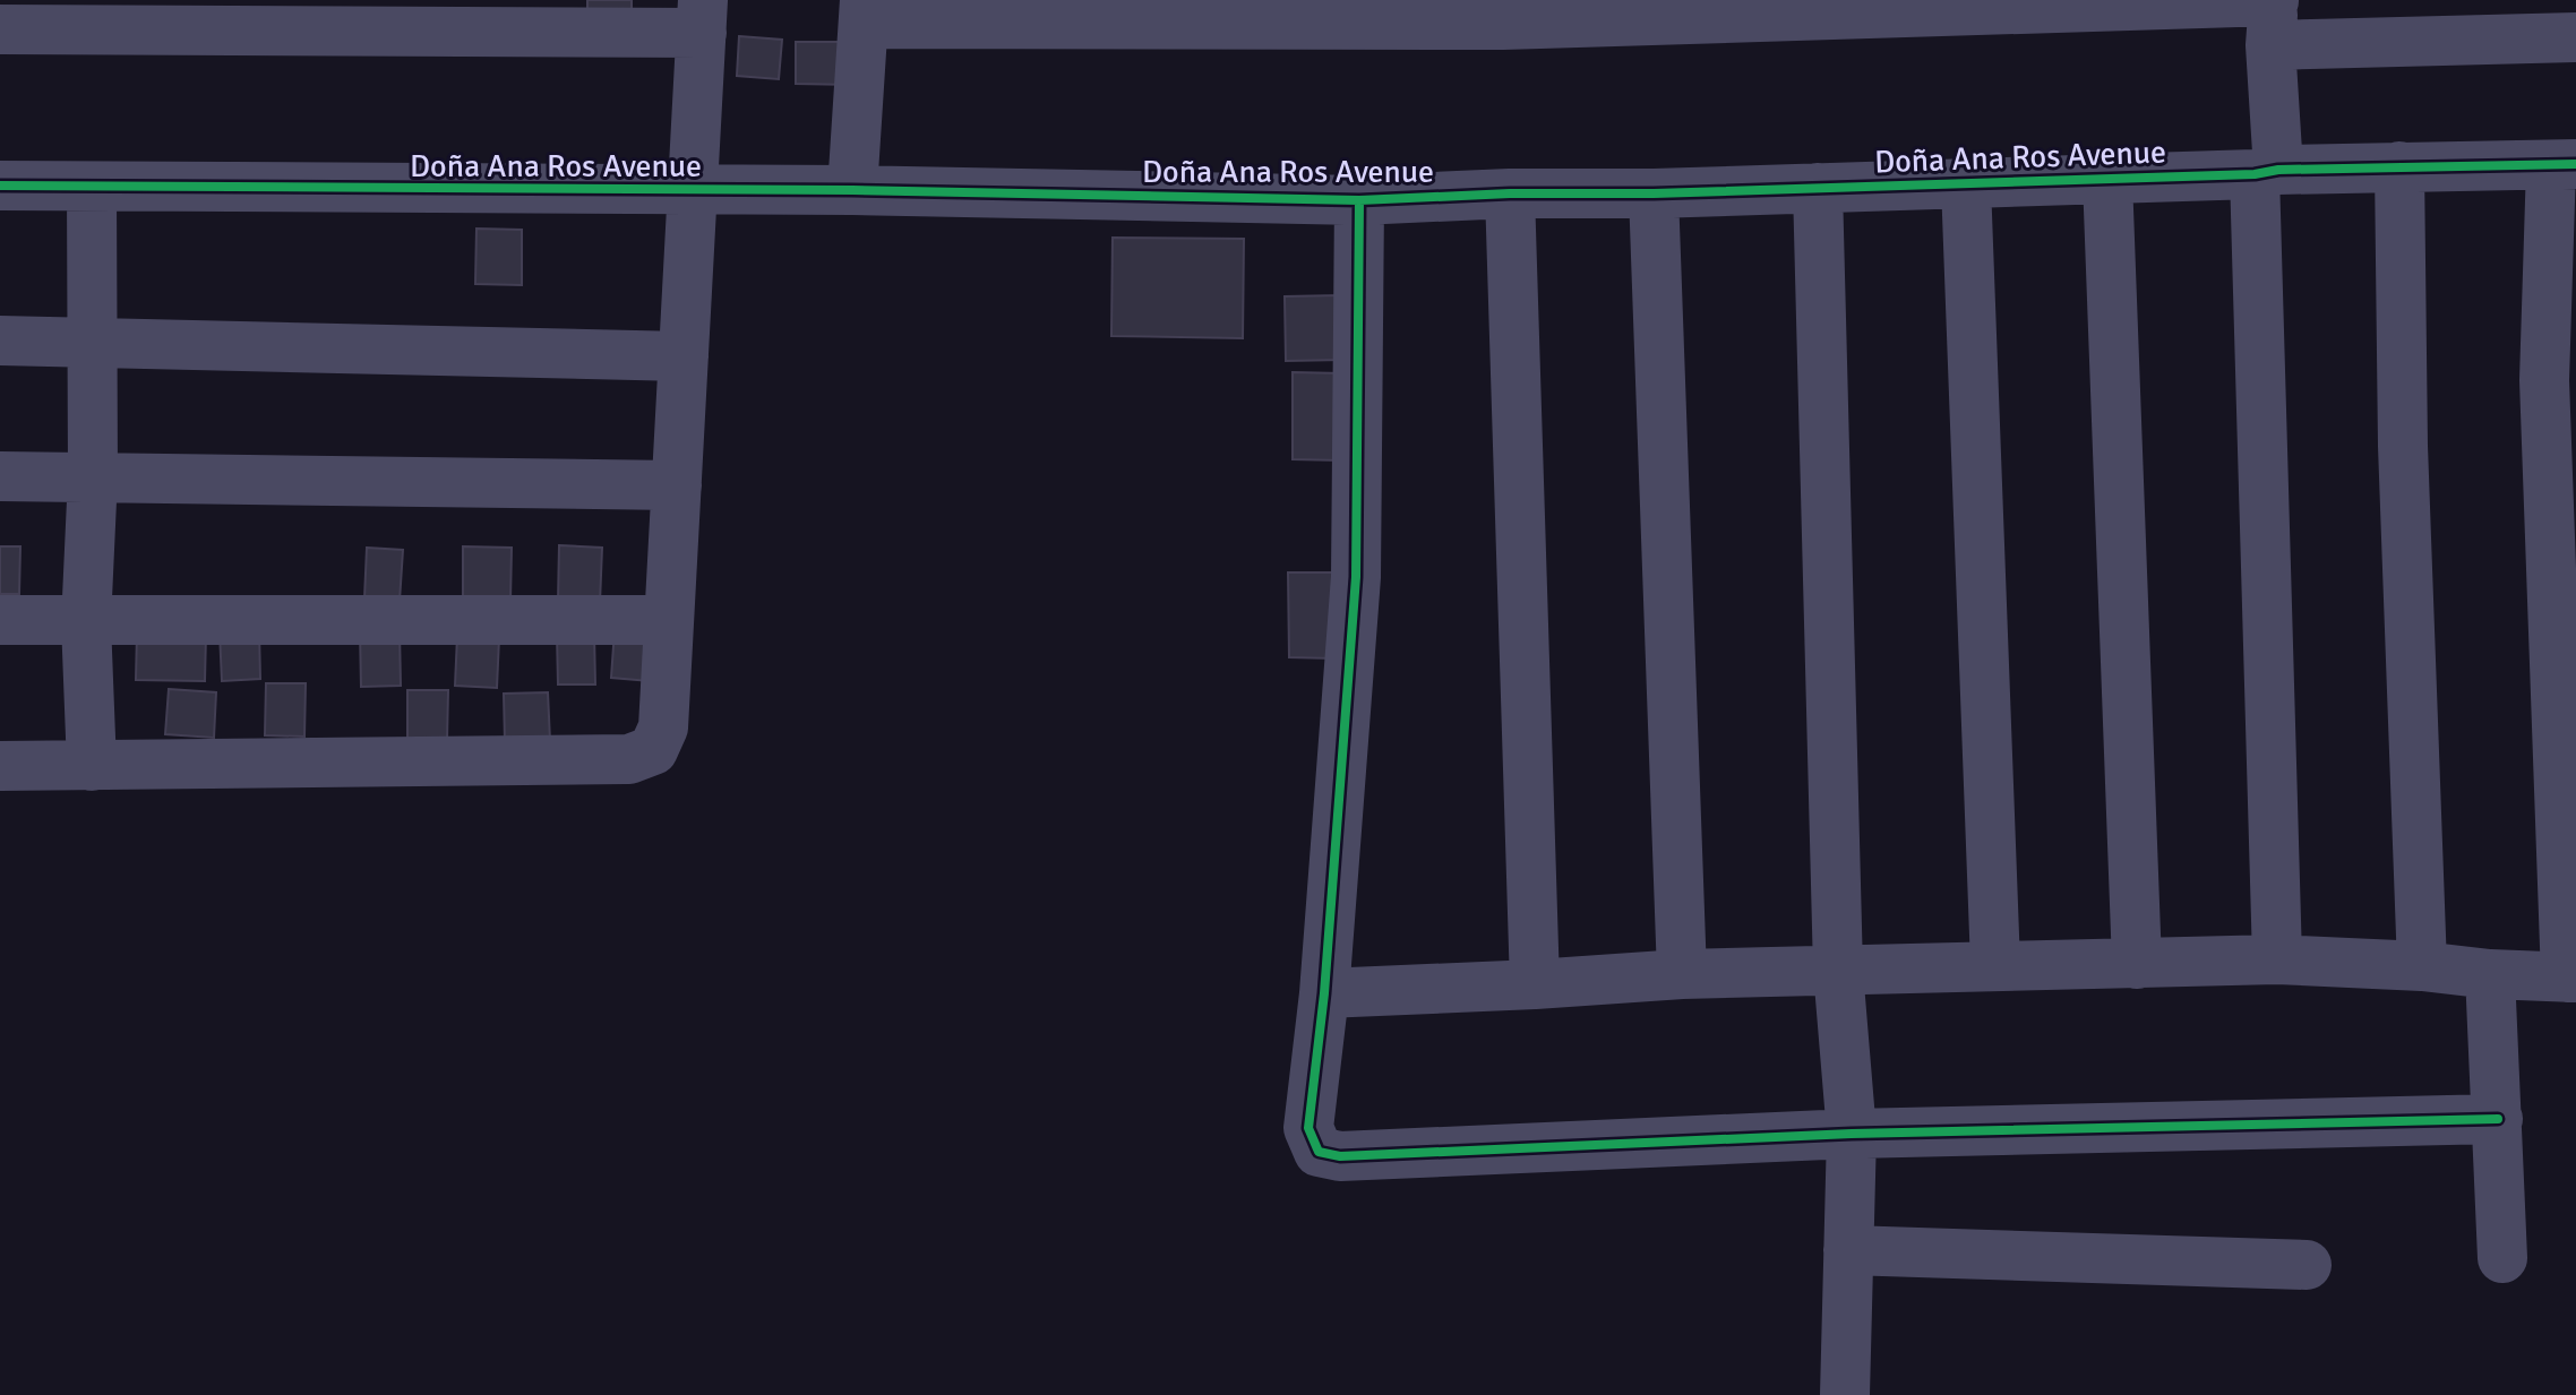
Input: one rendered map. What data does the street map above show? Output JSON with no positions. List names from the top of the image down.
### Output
{
  "streets": {
    "street": ["Doña Ana Ros Avenue"]
  }
}
